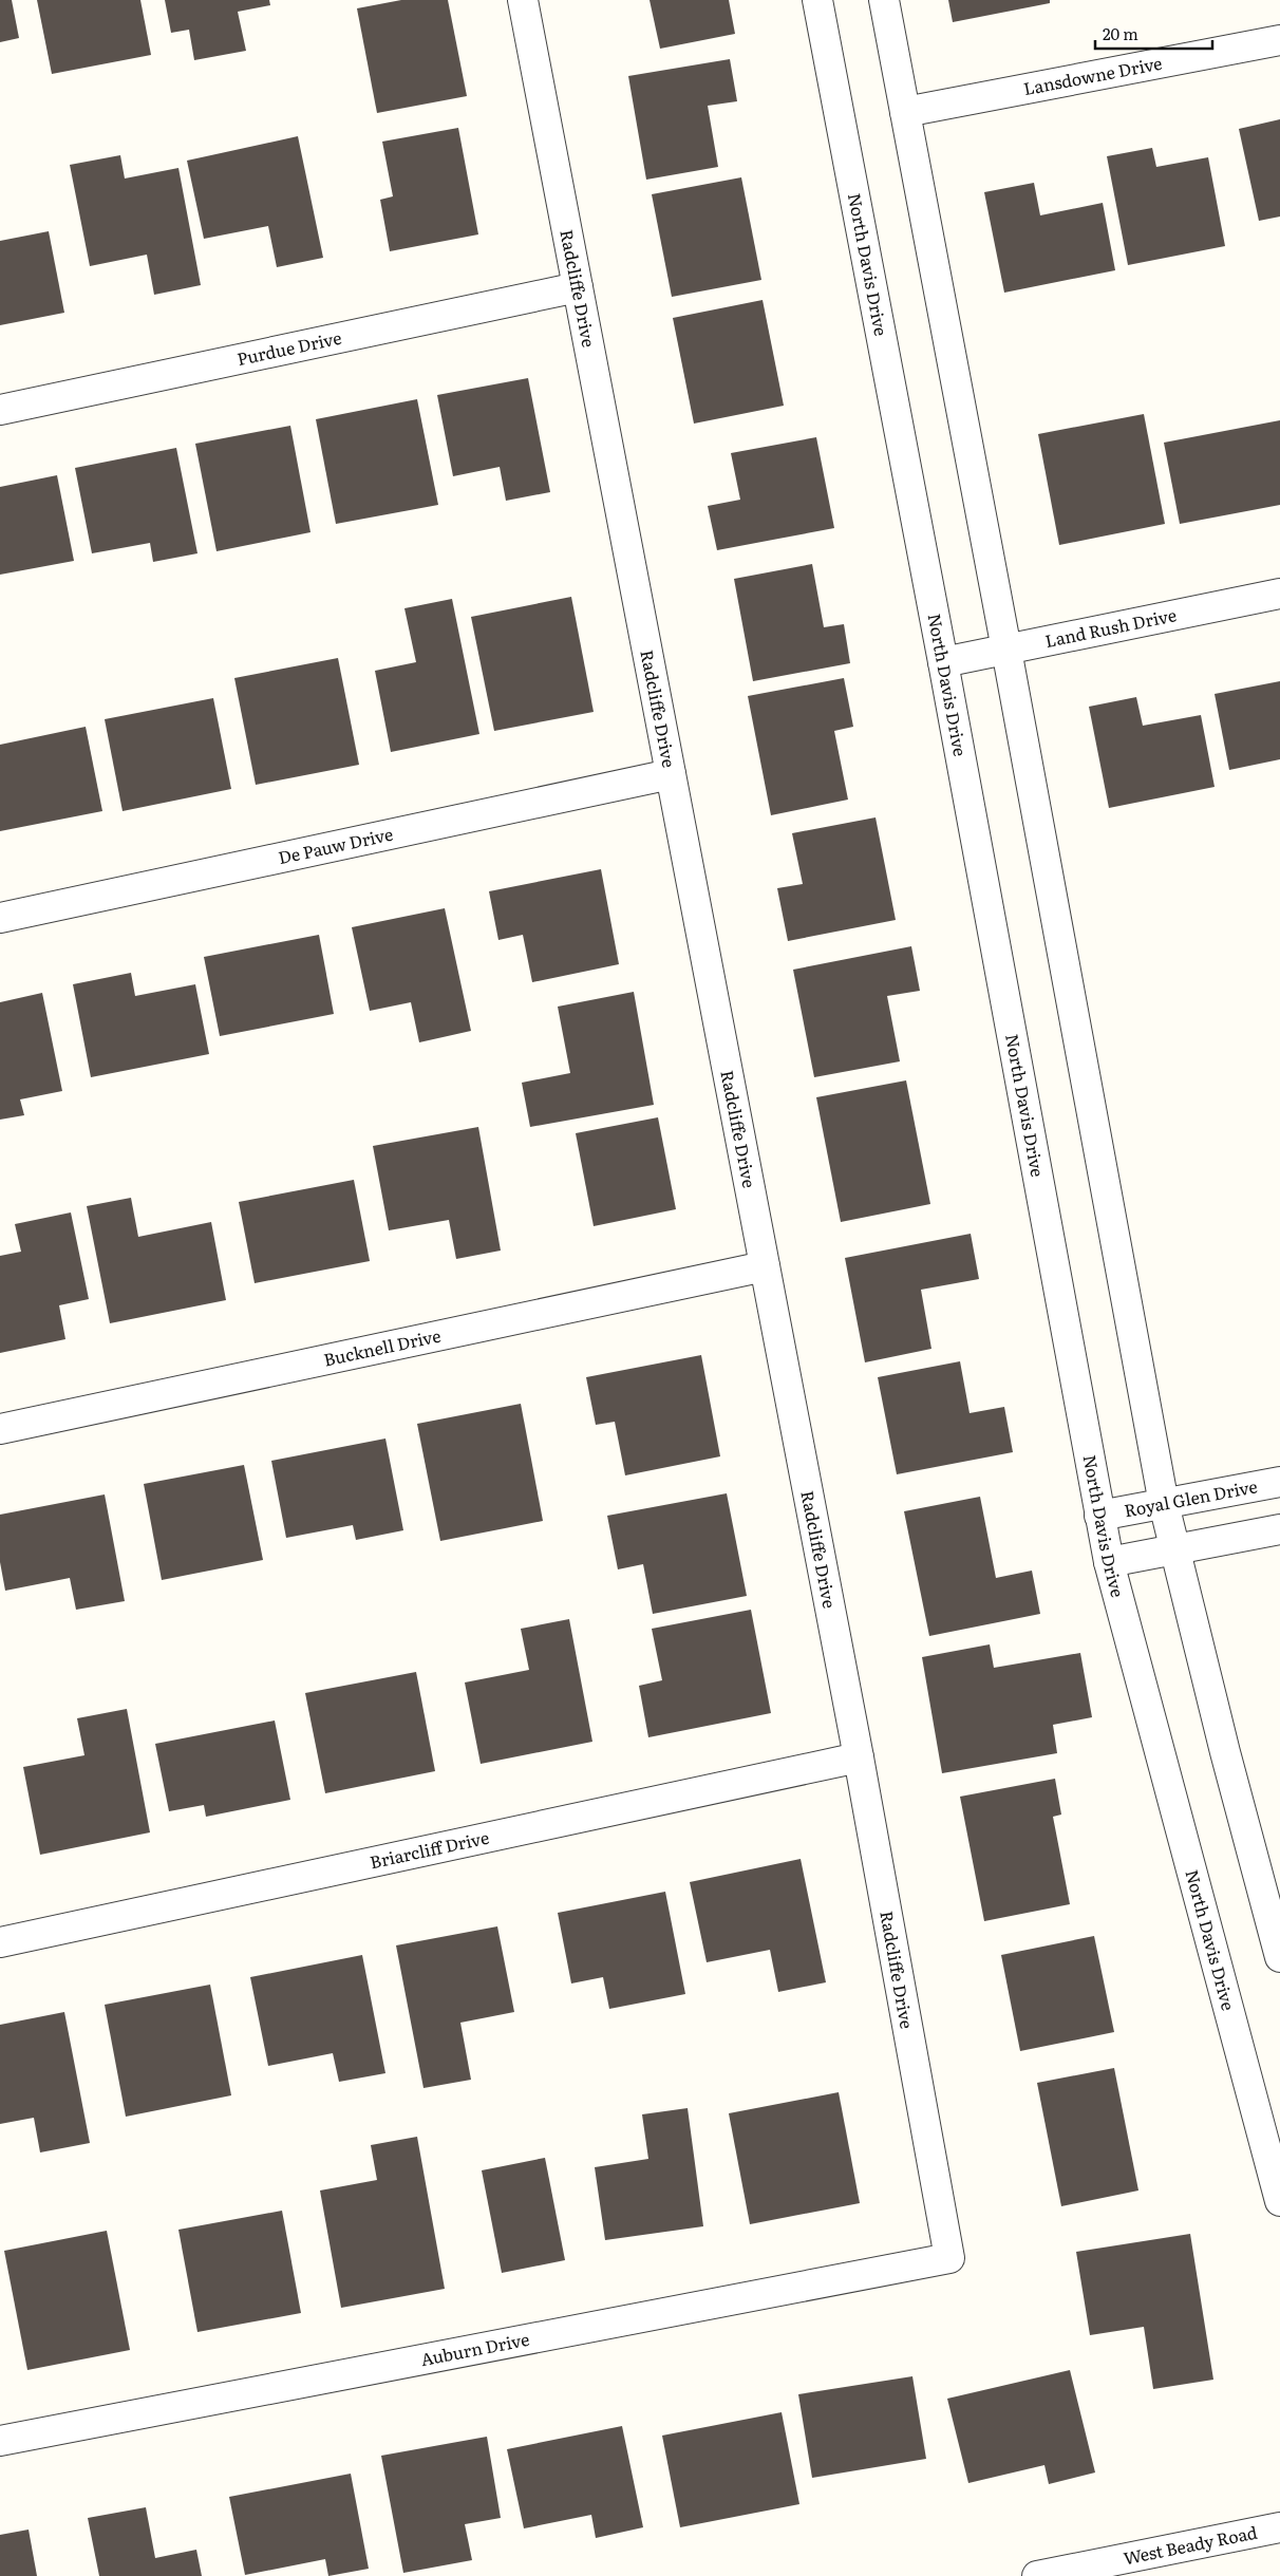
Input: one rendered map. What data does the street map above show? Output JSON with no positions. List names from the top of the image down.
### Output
{
  "streets": {
    "street": [
      "Lansdowne Drive",
      "North Davis Drive",
      "Radcliffe Drive",
      "Purdue Drive",
      "Land Rush Drive",
      "De Pauw Drive",
      "Bucknell Drive",
      "Royal Glen Drive",
      "Briarcliff Drive",
      "Auburn Drive",
      "West Beady Road"
    ]
  },
  "crossings": [
    ["North Davis Drive", "Land Rush Drive"],
    ["North Davis Drive", "Royal Glen Drive"],
    ["Radcliffe Drive", "Purdue Drive"],
    ["Radcliffe Drive", "De Pauw Drive"],
    ["Radcliffe Drive", "Bucknell Drive"],
    ["Radcliffe Drive", "Briarcliff Drive"],
    ["Radcliffe Drive", "Auburn Drive"]
  ],
  "scale_bar": "20 m"
}
